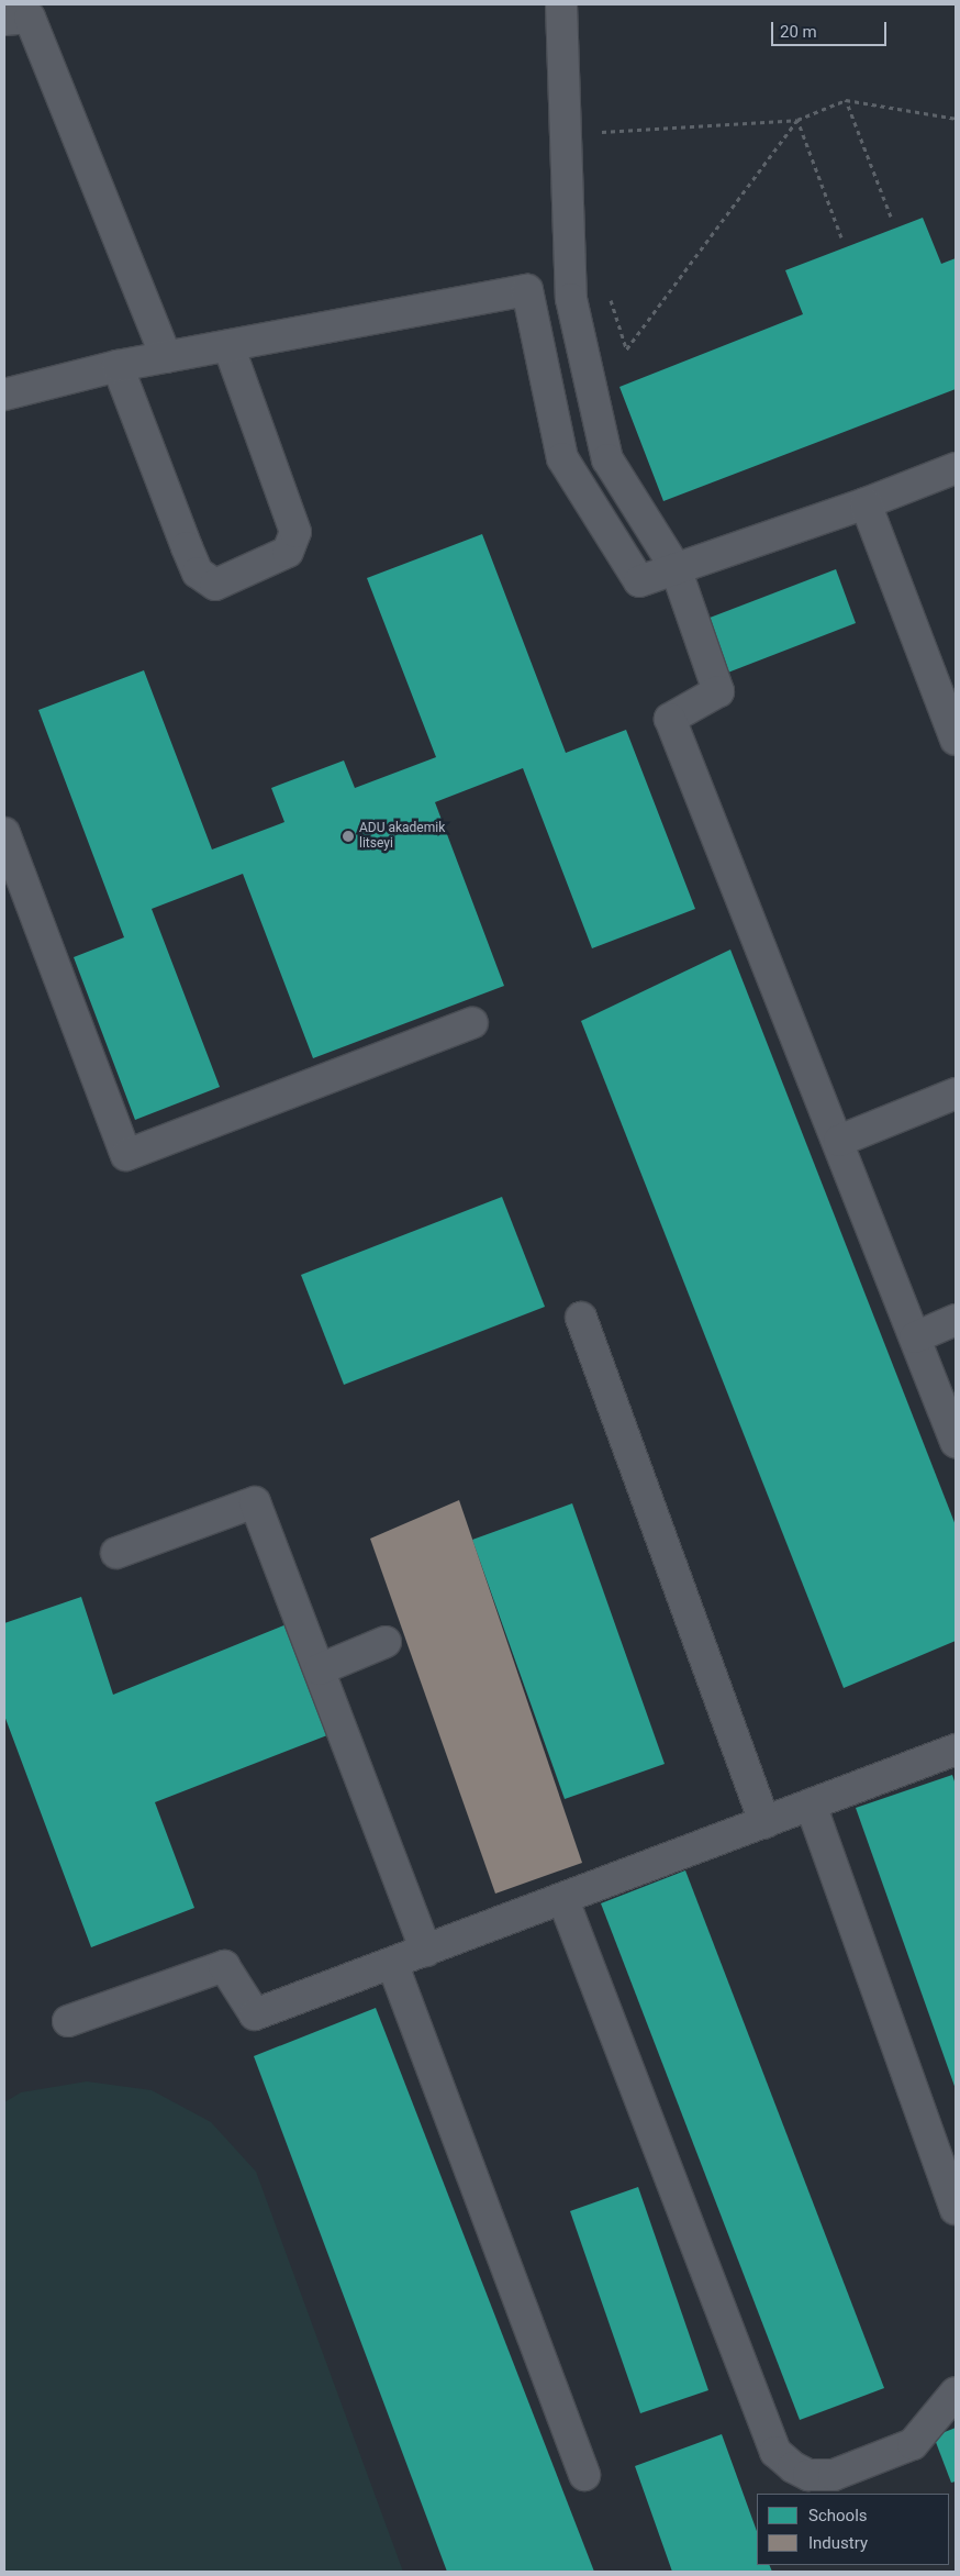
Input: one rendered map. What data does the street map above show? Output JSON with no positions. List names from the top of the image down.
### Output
{
  "places": ["ADU akademik litseyi"],
  "legend": ["Schools", "Industry"],
  "scale_bar": "20 m"
}
